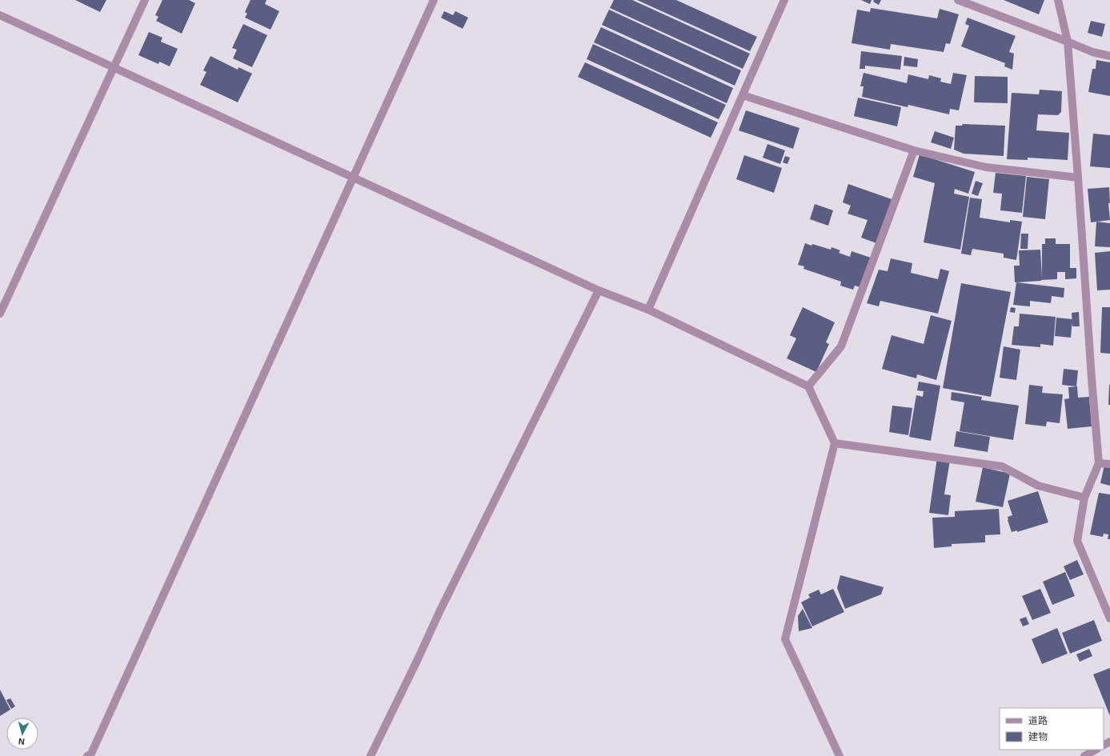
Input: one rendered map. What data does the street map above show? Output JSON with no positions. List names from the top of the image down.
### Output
{
  "legend": ["道路", "建物"],
  "north": "bottom"
}
